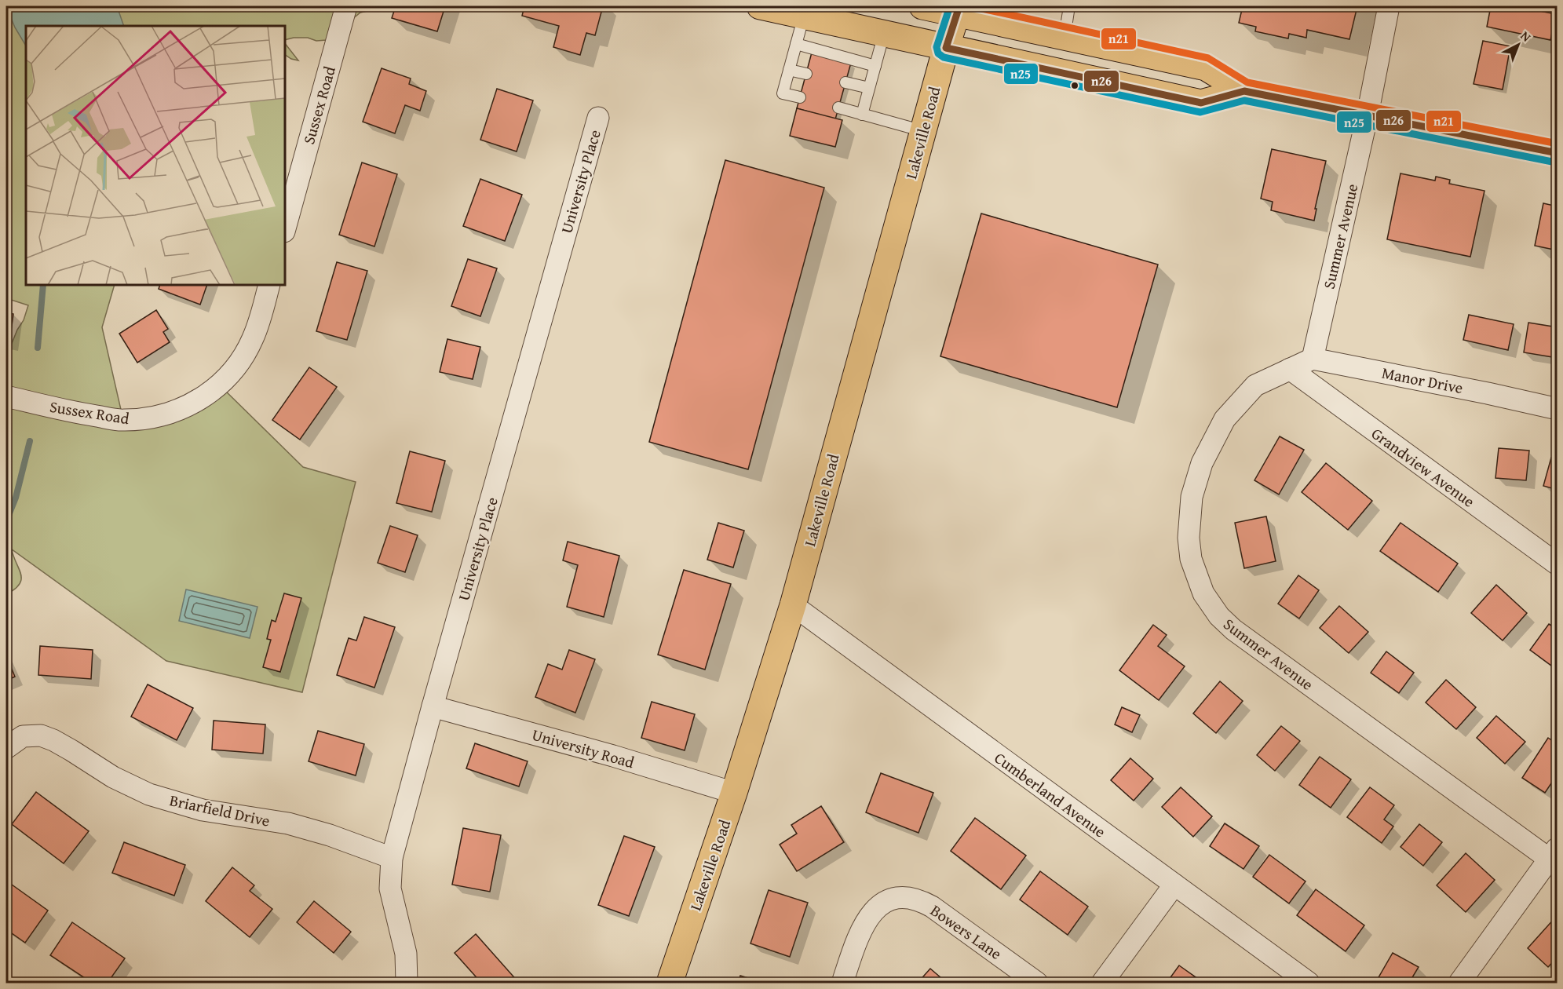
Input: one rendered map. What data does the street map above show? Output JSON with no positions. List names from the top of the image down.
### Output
{
  "streets": {
    "main road": ["Lakeville Road"],
    "street": [
      "Sussex Road",
      "University Place",
      "Summer Avenue",
      "Manor Drive",
      "Grandview Avenue",
      "University Road",
      "Cumberland Avenue",
      "Briarfield Drive",
      "Bowers Lane"
    ]
  },
  "crossings": [
    ["Lakeville Road", "University Road"],
    ["Lakeville Road", "Cumberland Avenue"],
    ["University Place", "University Road"],
    ["University Place", "Briarfield Drive"],
    ["Summer Avenue", "Manor Drive"],
    ["Summer Avenue", "Grandview Avenue"]
  ],
  "lines": ["transit line n26", "transit line n25", "transit line n21"],
  "north": "top right"
}
